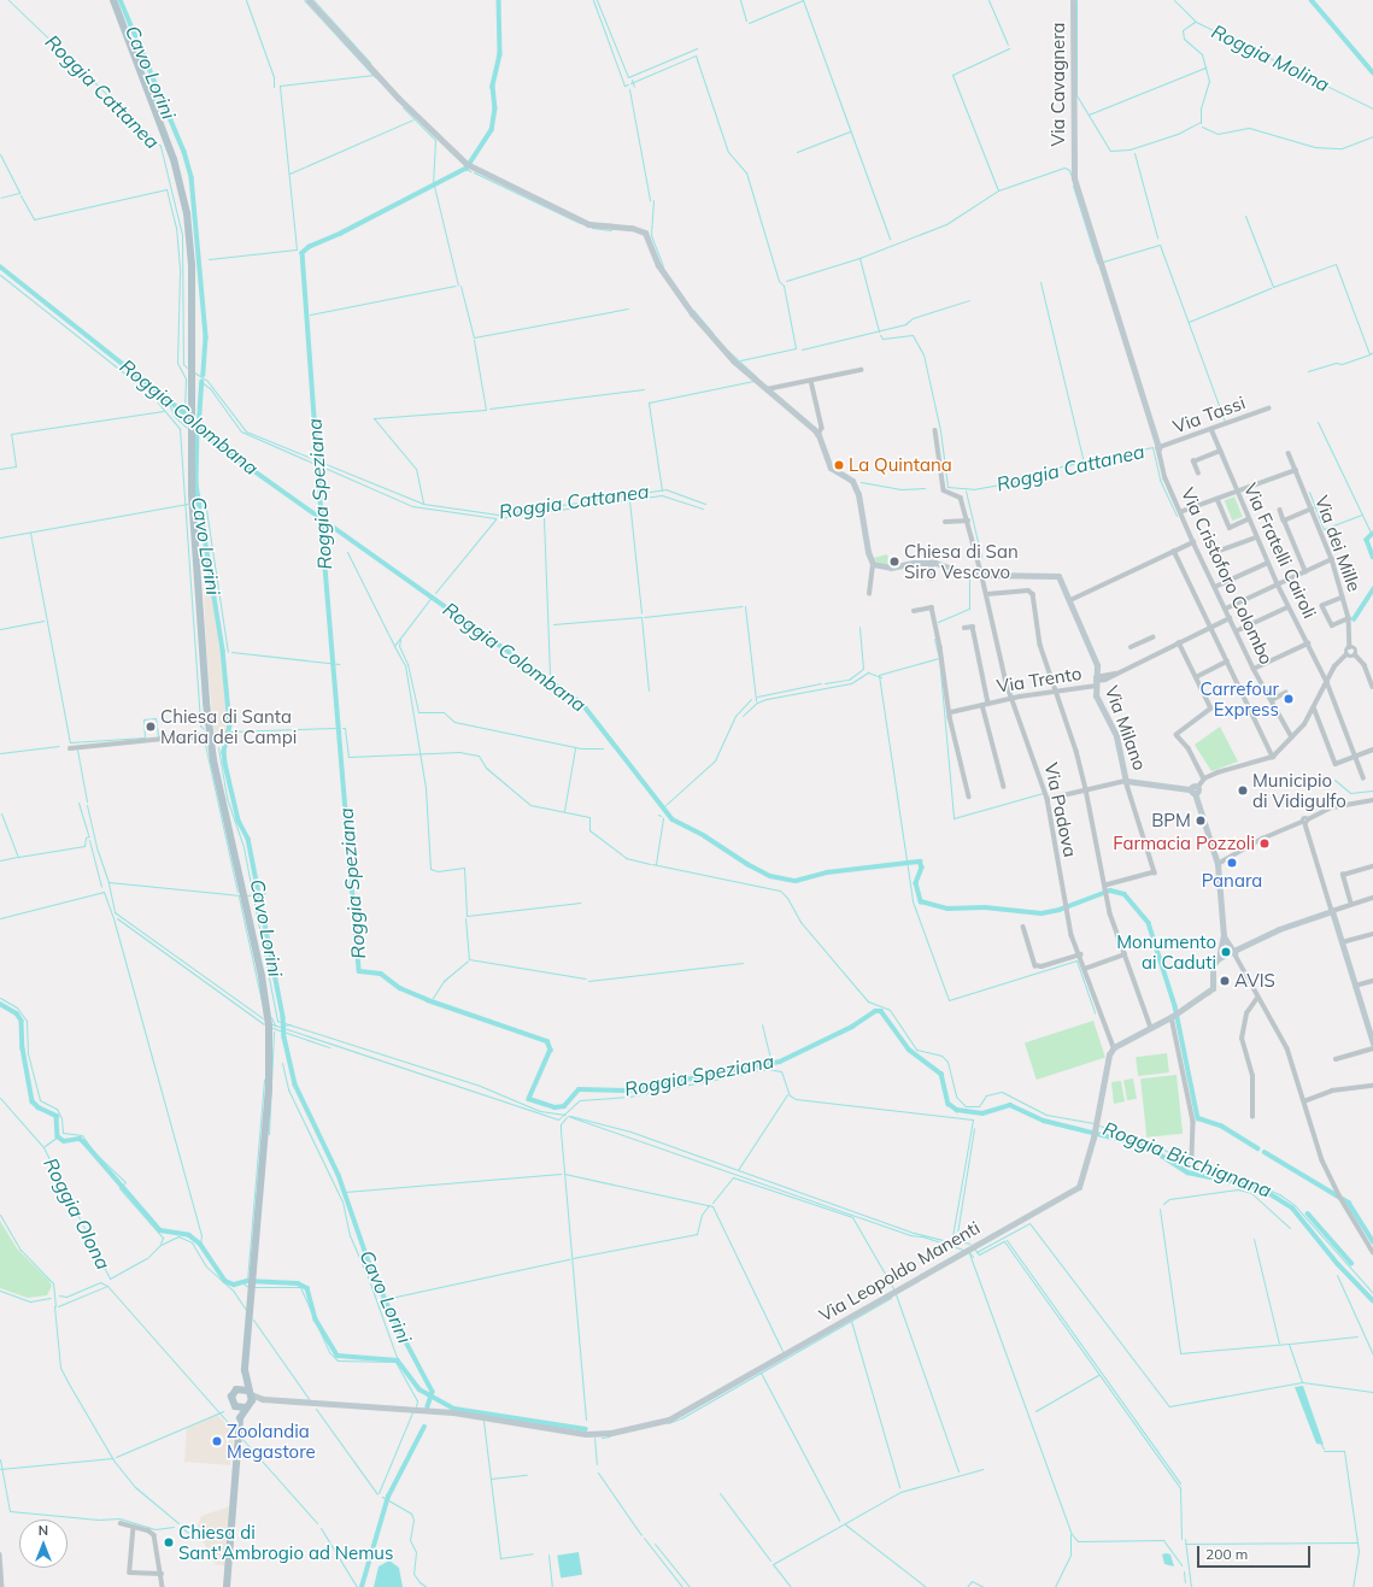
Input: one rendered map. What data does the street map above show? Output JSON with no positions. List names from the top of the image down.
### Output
{
  "streets": {
    "street": [
      "Via Cavagnera",
      "Via Tassi",
      "Via dei Mille",
      "Via Fratelli Cairoli",
      "Via Cristoforo Colombo",
      "Via Trento",
      "Via Milano",
      "Via Padova",
      "Via Leopoldo Manenti"
    ]
  },
  "crossings": [
    ["Via Cavagnera", "Via Tassi"],
    ["Via Cavagnera", "Via Cristoforo Colombo"],
    ["Via Tassi", "Via Fratelli Cairoli"],
    ["Via Tassi", "Via Cristoforo Colombo"],
    ["Via Trento", "Via Milano"],
    ["Via Trento", "Via Padova"],
    ["Via Milano", "Via Padova"],
    ["Via Padova", "Via Leopoldo Manenti"]
  ],
  "water": [
    "Roggia Molina",
    "Cavo Lorini",
    "Roggia Cattanea",
    "Roggia Colombana",
    "Roggia Speziana",
    "Roggia Bicchignana",
    "Roggia Olona"
  ],
  "places": [
    "La Quintana",
    "Chiesa di San Siro Vescovo",
    "Carrefour Express",
    "Chiesa di Santa Maria dei Campi",
    "Municipio di Vidigulfo",
    "BPM",
    "Farmacia Pozzoli",
    "Panara",
    "Monumento ai Caduti",
    "AVIS",
    "Zoolandia Megastore",
    "Chiesa di Sant'Ambrogio ad Nemus"
  ],
  "scale_bar": "200 m",
  "north": "top"
}
